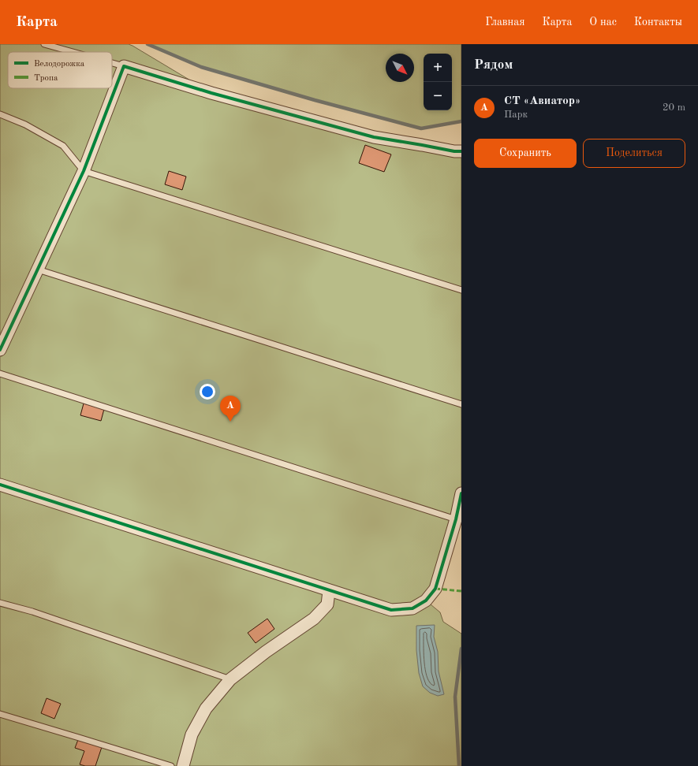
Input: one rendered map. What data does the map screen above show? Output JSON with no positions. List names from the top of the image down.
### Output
{
  "legend": ["Велодорожка", "Тропа"],
  "north": "bottom right",
  "page": {
    "header": "Карта",
    "nav": [
      "Главная",
      "Карта",
      "О нас",
      "Контакты"
    ],
    "heading": "Рядом",
    "map_buttons": ["+", "−"],
    "list": [
      {
        "mark": "A",
        "name": "СТ «Авиатор»",
        "note": "Парк",
        "value": "20 m"
      }
    ],
    "buttons": ["Сохранить", "Поделиться"],
    "pins": "A"
  }
}
